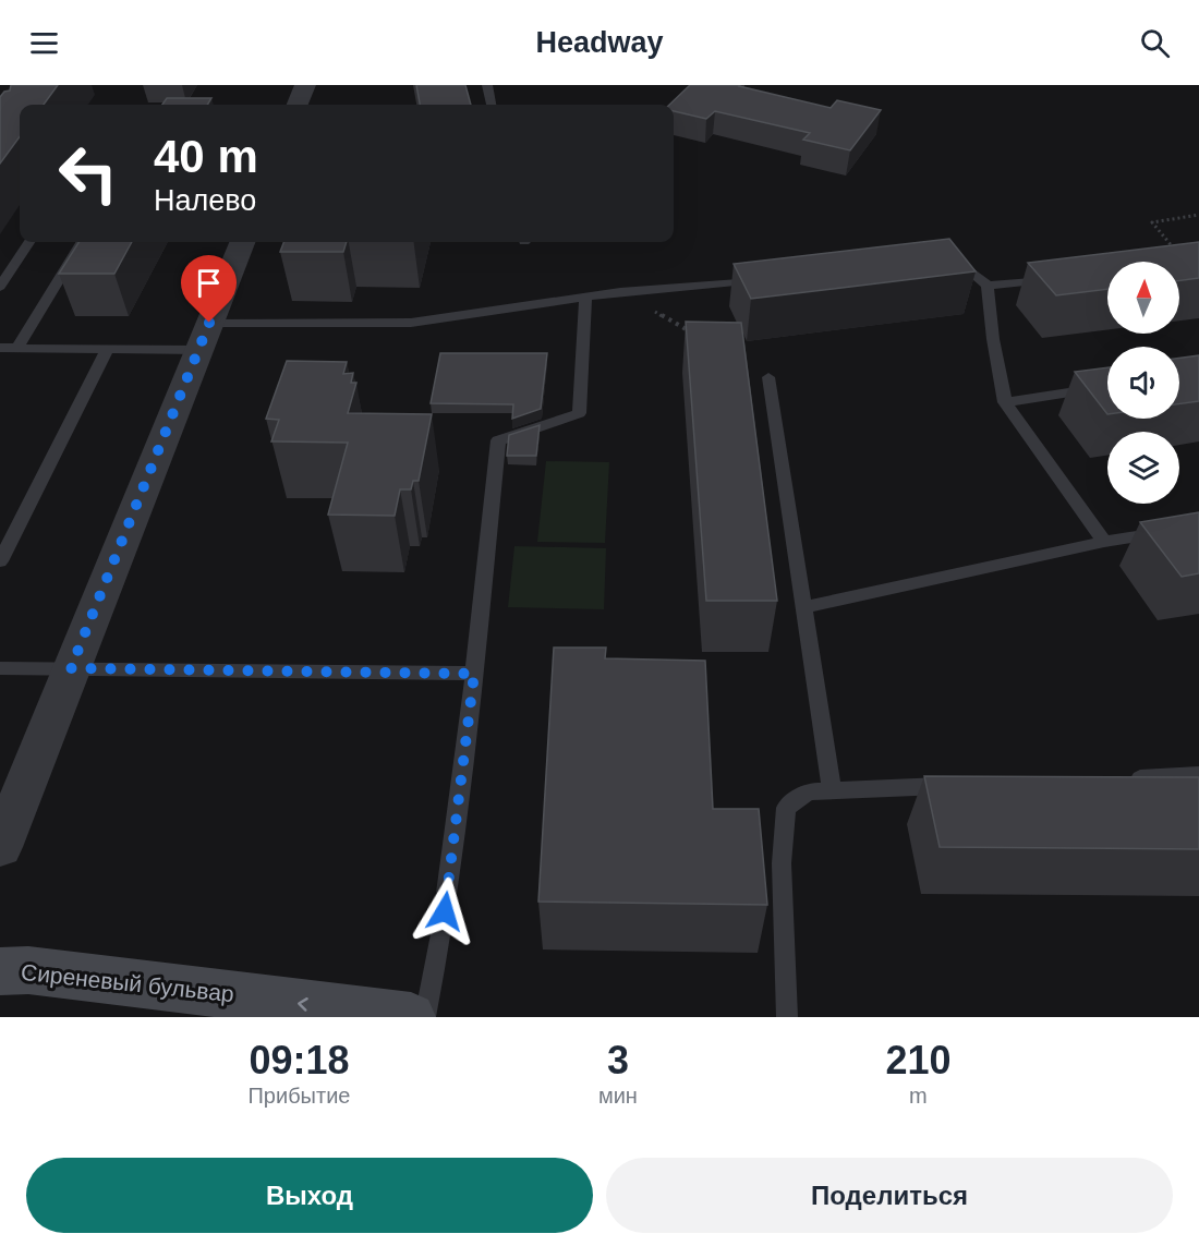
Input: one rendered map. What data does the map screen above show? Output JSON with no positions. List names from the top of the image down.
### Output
{
  "streets": {
    "main road": ["Сиреневый бульвар"]
  },
  "one_way": ["Сиреневый бульвар"],
  "north": "top",
  "page": {
    "header": "Headway",
    "turn": ["40 m", "Налево"],
    "eta": [
      "09:18",
      "Прибытие",
      "3",
      "мин",
      "210",
      "m"
    ],
    "buttons": ["Выход", "Поделиться"]
  }
}
